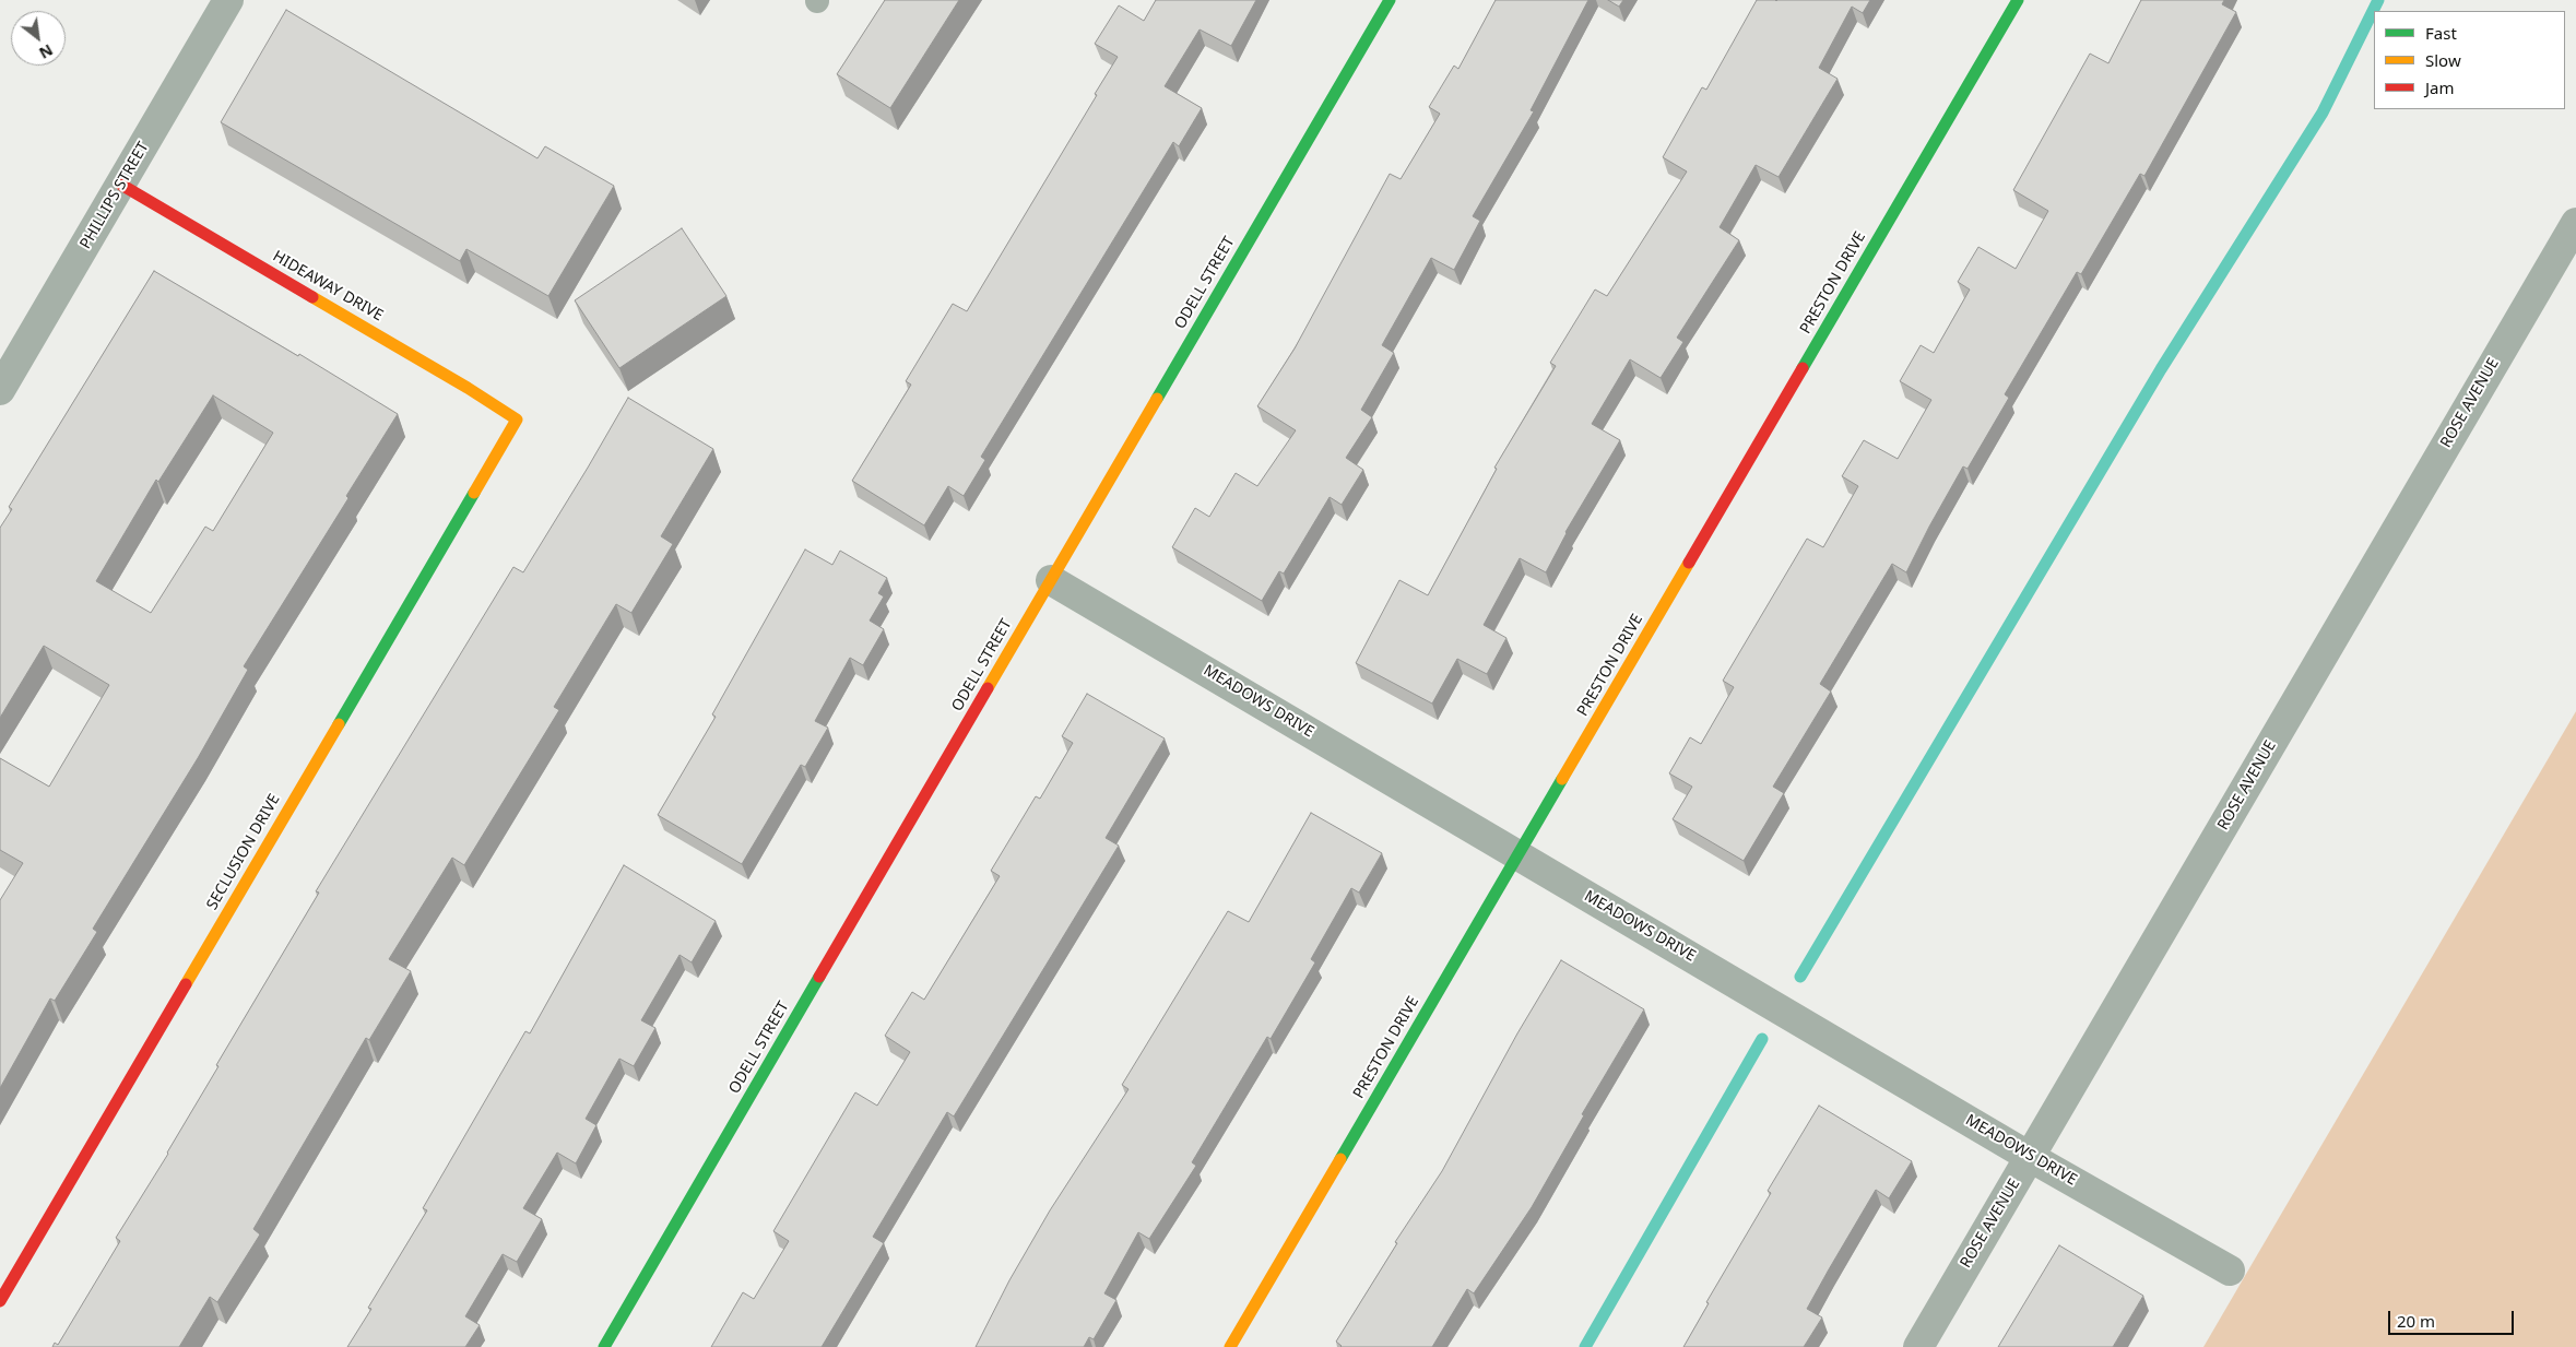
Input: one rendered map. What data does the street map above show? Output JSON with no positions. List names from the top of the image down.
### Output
{
  "streets": {
    "street": [
      "PHILLIPS STREET",
      "ODELL STREET",
      "PRESTON DRIVE",
      "HIDEAWAY DRIVE",
      "ROSE AVENUE",
      "MEADOWS DRIVE",
      "SECLUSION DRIVE"
    ]
  },
  "crossings": [
    ["PHILLIPS STREET", "HIDEAWAY DRIVE"],
    ["ODELL STREET", "MEADOWS DRIVE"],
    ["PRESTON DRIVE", "MEADOWS DRIVE"],
    ["HIDEAWAY DRIVE", "SECLUSION DRIVE"],
    ["ROSE AVENUE", "MEADOWS DRIVE"]
  ],
  "legend": ["Fast", "Slow", "Jam"],
  "scale_bar": "20 m",
  "north": "bottom right"
}
